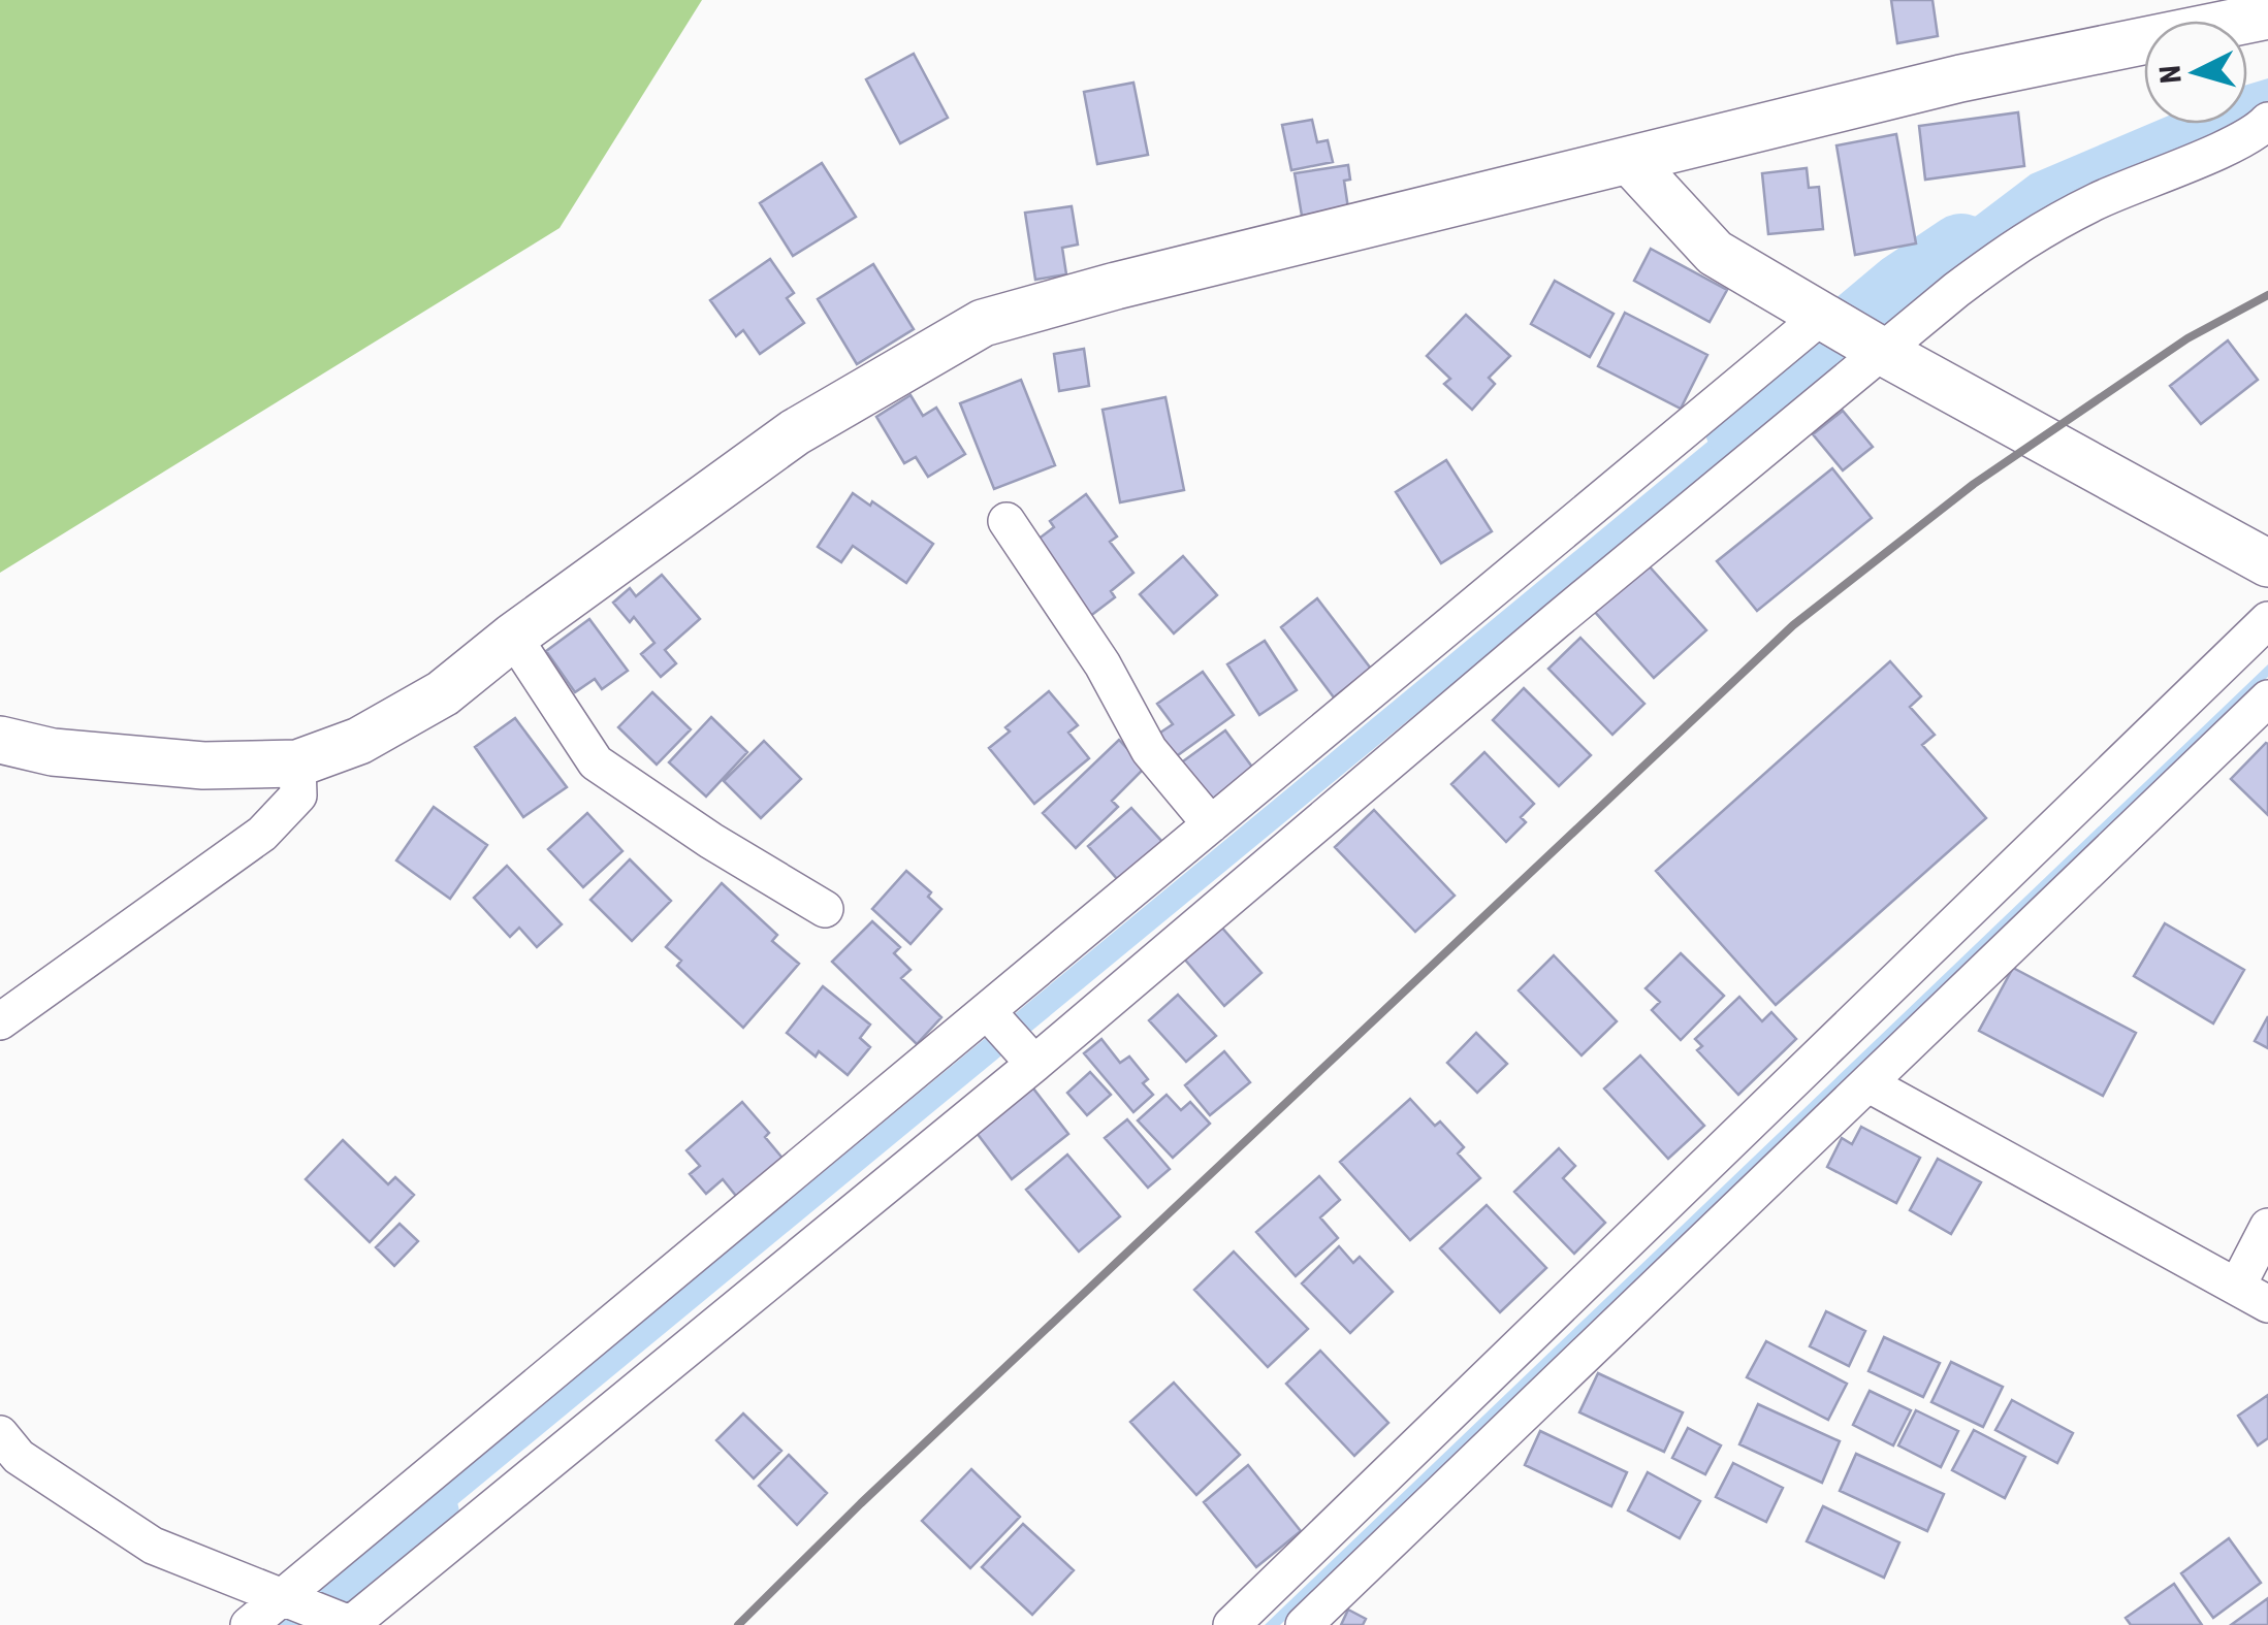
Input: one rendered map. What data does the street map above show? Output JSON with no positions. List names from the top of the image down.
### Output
{
  "north": "left"
}
